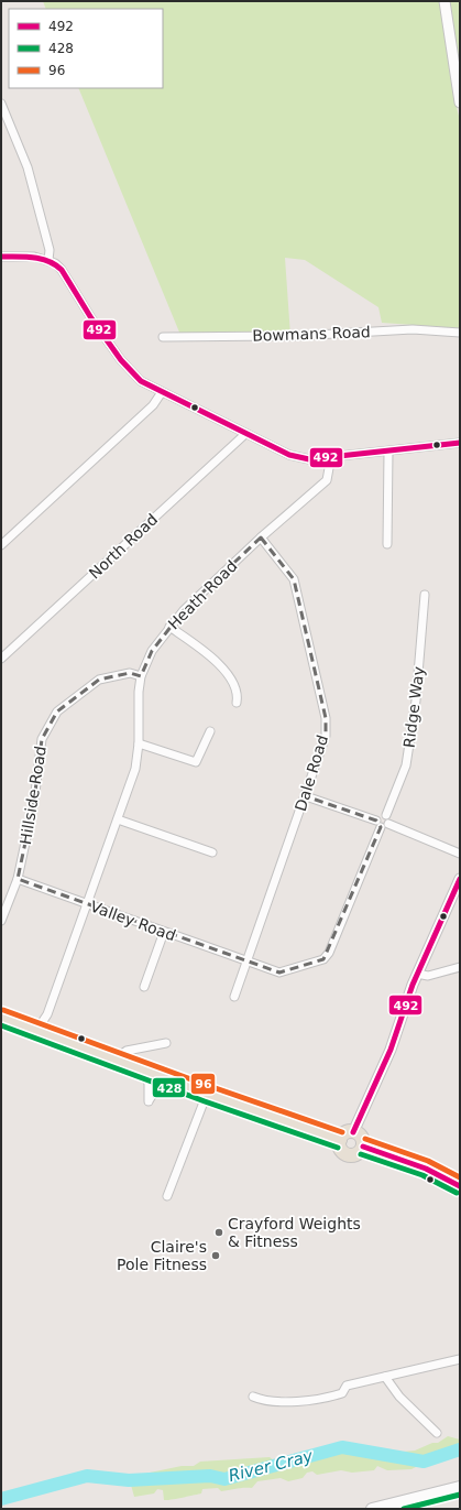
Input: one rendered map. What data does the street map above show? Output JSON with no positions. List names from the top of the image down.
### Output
{
  "streets": {
    "street": [
      "Bowmans Road",
      "North Road",
      "Heath Road",
      "Ridge Way",
      "Dale Road",
      "Hillside Road",
      "Valley Road"
    ]
  },
  "crossings": [
    ["Heath Road", "Dale Road"],
    ["Heath Road", "Hillside Road"],
    ["Heath Road", "Valley Road"],
    ["Dale Road", "Valley Road"],
    ["Hillside Road", "Valley Road"]
  ],
  "water": ["River Cray"],
  "places": ["Crayford Weights & Fitness", "Claire's Pole Fitness"],
  "lines": ["transit line 492", "transit line 96", "transit line 428"],
  "legend": ["492", "428", "96"]
}
